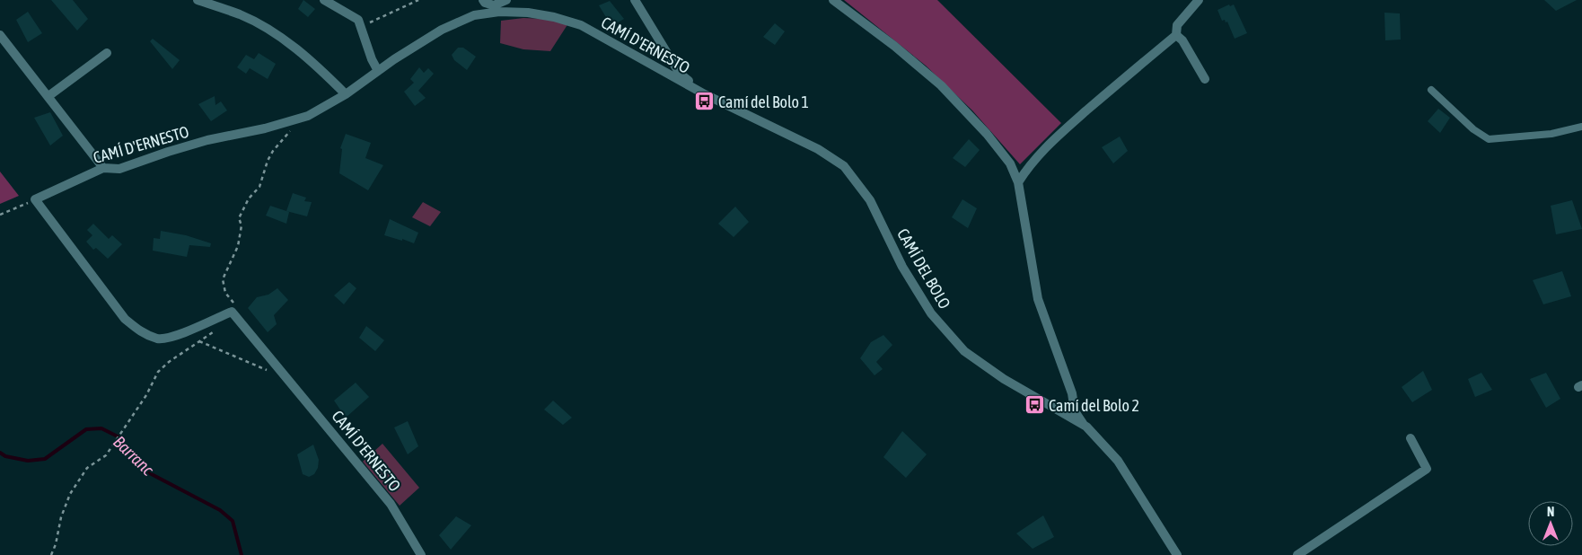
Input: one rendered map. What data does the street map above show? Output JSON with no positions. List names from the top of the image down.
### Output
{
  "streets": {
    "street": ["CAMÍ D'ERNESTO", "CAMÍ DEL BOLO"]
  },
  "crossings": [
    ["CAMÍ D'ERNESTO", "CAMÍ DEL BOLO"]
  ],
  "water": ["Barranc"],
  "places": {
    "bus stop": ["Camí del Bolo 1", "Camí del Bolo 2"]
  },
  "north": "top"
}
